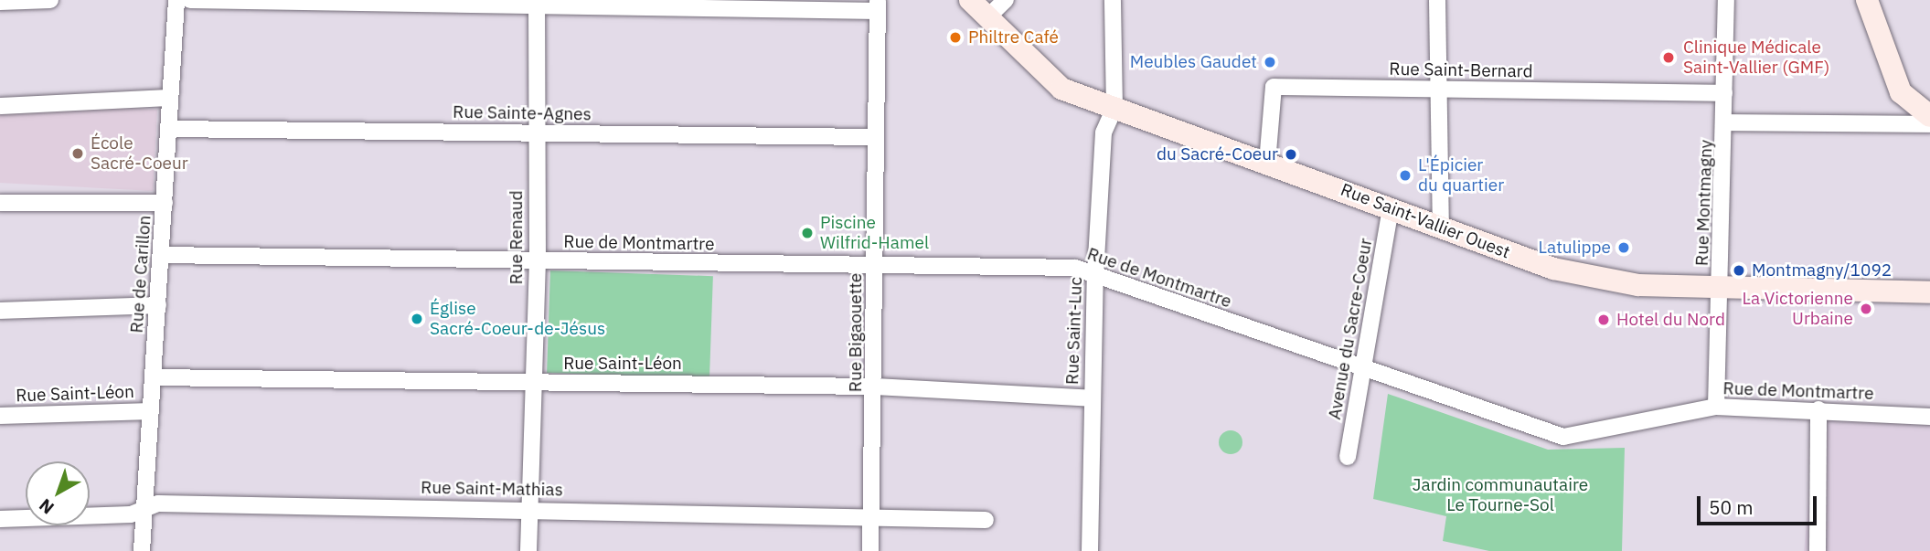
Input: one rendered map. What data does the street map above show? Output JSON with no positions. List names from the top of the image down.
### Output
{
  "streets": {
    "street": [
      "Rue Saint-Bernard",
      "Rue Sainte-Agnes",
      "Rue Montmagny",
      "Rue Saint-Vallier Ouest",
      "Rue Renaud",
      "Rue de Montmartre",
      "Rue de Carillon",
      "Avenue du Sacre-Coeur",
      "Rue Saint-Luc",
      "Rue Bigaouette",
      "Rue Saint-Léon",
      "Rue Saint-Mathias"
    ]
  },
  "crossings": [
    ["Rue Saint-Bernard", "Rue Montmagny"],
    ["Rue Saint-Bernard", "Rue Saint-Vallier Ouest"],
    ["Rue Sainte-Agnes", "Rue Renaud"],
    ["Rue Sainte-Agnes", "Rue de Carillon"],
    ["Rue Sainte-Agnes", "Rue Bigaouette"],
    ["Rue Montmagny", "Rue Saint-Vallier Ouest"],
    ["Rue Montmagny", "Rue de Montmartre"],
    ["Rue Saint-Vallier Ouest", "Avenue du Sacre-Coeur"],
    ["Rue Saint-Vallier Ouest", "Rue Saint-Luc"],
    ["Rue Renaud", "Rue de Montmartre"],
    ["Rue Renaud", "Rue Saint-Léon"],
    ["Rue Renaud", "Rue Saint-Mathias"],
    ["Rue de Montmartre", "Rue de Carillon"],
    ["Rue de Montmartre", "Avenue du Sacre-Coeur"],
    ["Rue de Montmartre", "Rue Saint-Luc"],
    ["Rue de Montmartre", "Rue Bigaouette"],
    ["Rue de Carillon", "Rue Saint-Léon"],
    ["Rue de Carillon", "Rue Saint-Mathias"],
    ["Rue Saint-Luc", "Rue Saint-Léon"],
    ["Rue Bigaouette", "Rue Saint-Léon"],
    ["Rue Bigaouette", "Rue Saint-Mathias"]
  ],
  "parks": ["Jardin communautaire Le Tourne-Sol"],
  "places": [
    "Philtre Café",
    "Clinique Médicale Saint-Vallier (GMF)",
    "Meubles Gaudet",
    "École Sacré-Coeur",
    "du Sacré-Coeur",
    "L'Épicier du quartier",
    "Piscine Wilfrid-Hamel",
    "Latulippe",
    "Montmagny/1092",
    "La Victorienne Urbaine",
    "Église Sacré-Coeur-de-Jésus",
    "Hotel du Nord"
  ],
  "scale_bar": "50 m",
  "north": "bottom left"
}
